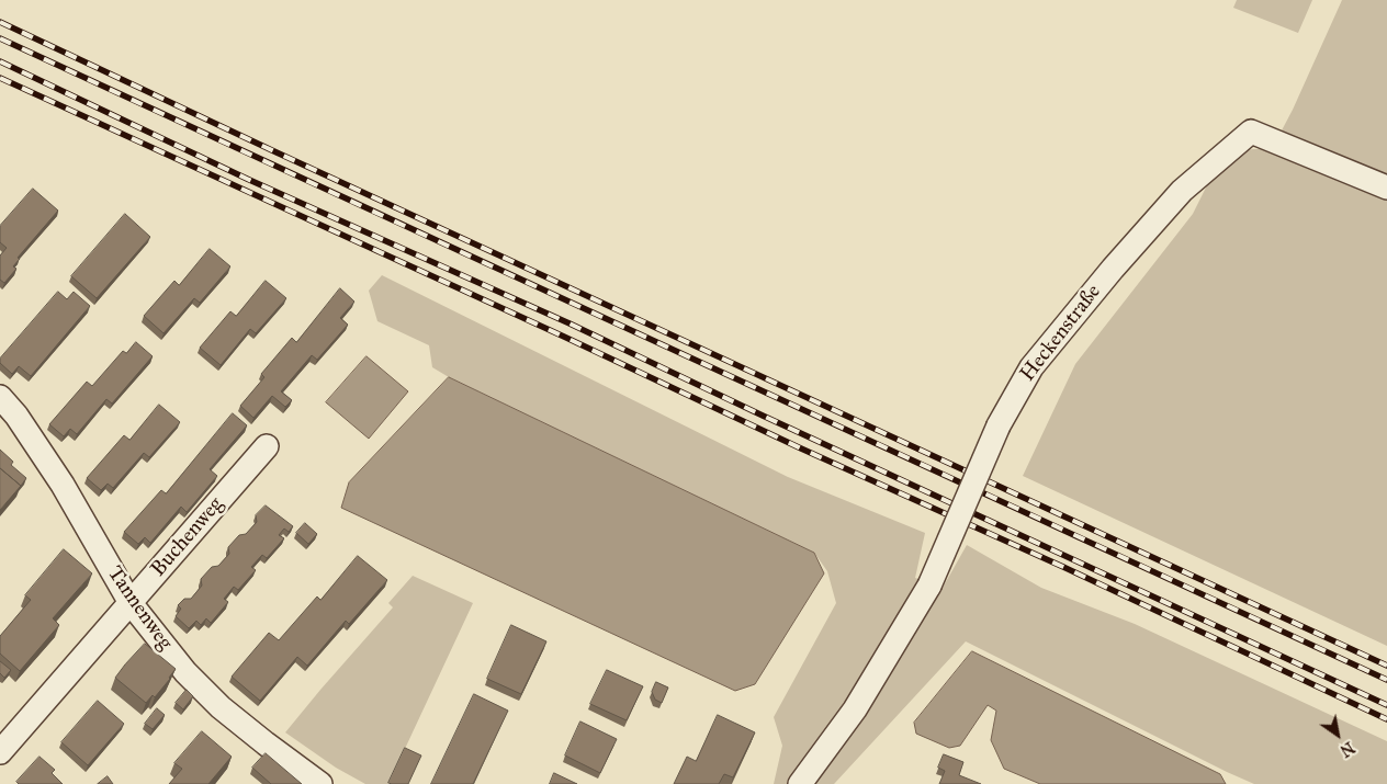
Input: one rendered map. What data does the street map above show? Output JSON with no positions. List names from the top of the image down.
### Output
{
  "streets": {
    "street": ["Heckenstraße", "Buchenweg", "Tannenweg"]
  },
  "crossings": [
    ["Buchenweg", "Tannenweg"]
  ],
  "north": "bottom right"
}
